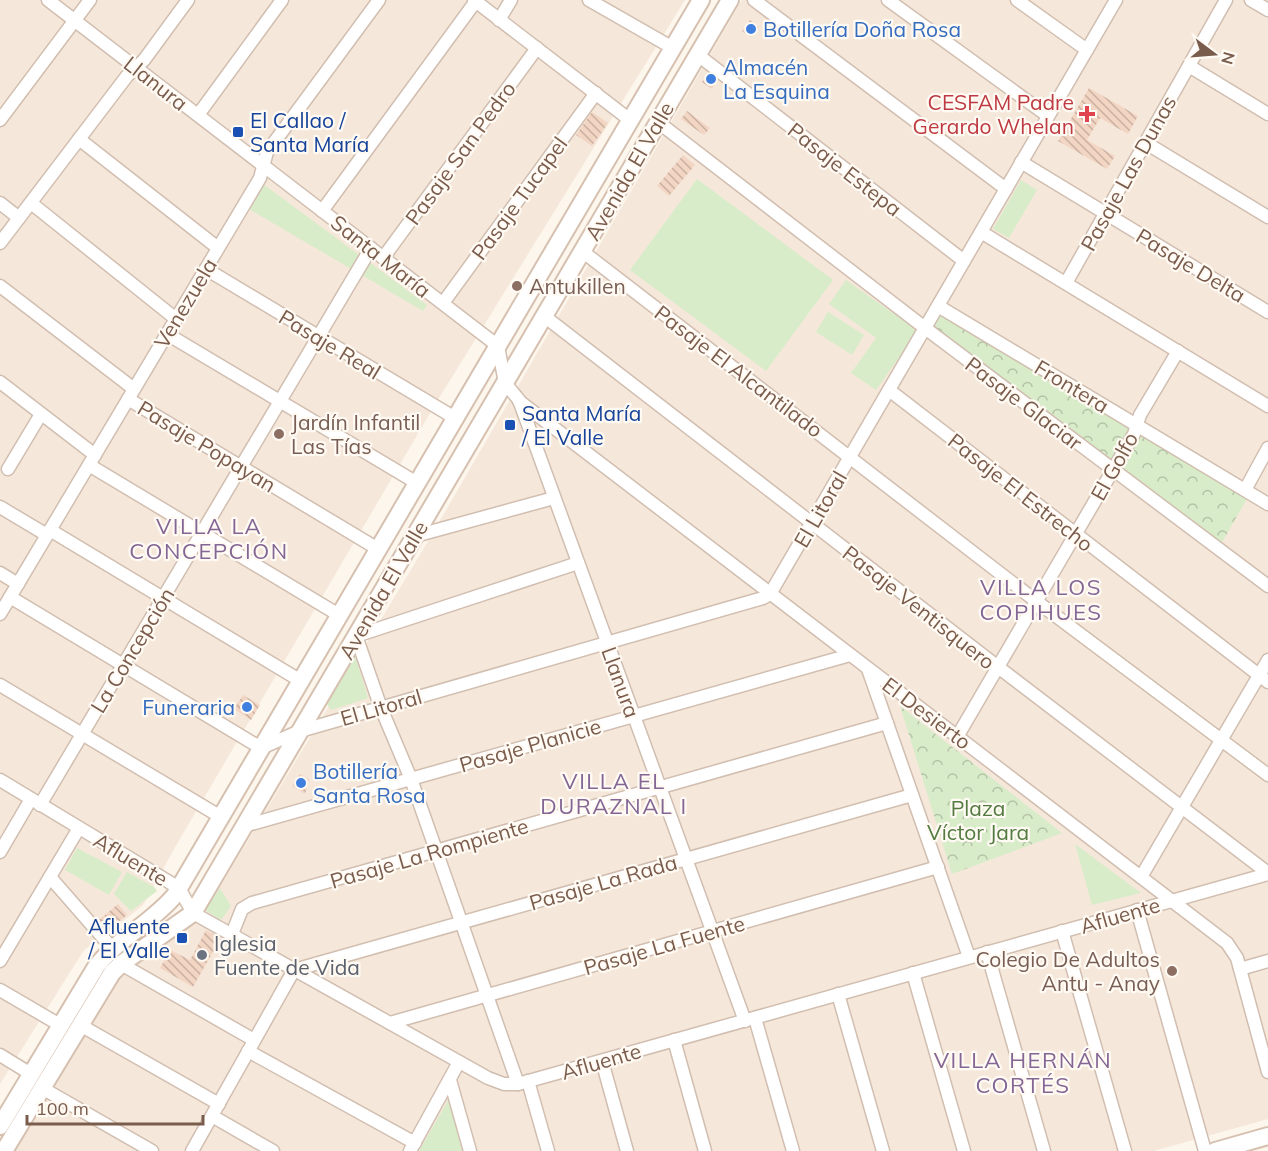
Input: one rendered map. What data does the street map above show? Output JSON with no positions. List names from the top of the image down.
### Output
{
  "streets": {
    "street": [
      "Llanura",
      "Pasaje San Pedro",
      "Pasaje Estepa",
      "Avenida El Valle",
      "Pasaje Las Dunas",
      "Pasaje Tucapel",
      "Santa María",
      "Pasaje Delta",
      "Venezuela",
      "Pasaje Real",
      "Pasaje El Alcantilado",
      "Frontera",
      "Pasaje Glaciar",
      "Pasaje Popayan",
      "El Golfo",
      "Pasaje El Estrecho",
      "El Litoral",
      "Pasaje Ventisquero",
      "La Concepción",
      "El Desierto",
      "Pasaje Planicie",
      "Pasaje La Rompiente",
      "Afluente",
      "Pasaje La Rada",
      "Pasaje La Fuente"
    ]
  },
  "crossings": [
    ["Llanura", "Avenida El Valle"],
    ["Llanura", "Santa María"],
    ["Llanura", "Venezuela"],
    ["Llanura", "El Litoral"],
    ["Llanura", "El Desierto"],
    ["Llanura", "Pasaje Planicie"],
    ["Llanura", "Pasaje La Rompiente"],
    ["Llanura", "Afluente"],
    ["Llanura", "Pasaje La Rada"],
    ["Llanura", "Pasaje La Fuente"],
    ["Pasaje San Pedro", "Santa María"],
    ["Pasaje Estepa", "Avenida El Valle"],
    ["Pasaje Estepa", "El Litoral"],
    ["Avenida El Valle", "Santa María"],
    ["Avenida El Valle", "Pasaje Real"],
    ["Avenida El Valle", "Pasaje El Alcantilado"],
    ["Avenida El Valle", "Pasaje Popayan"],
    ["Avenida El Valle", "El Litoral"],
    ["Avenida El Valle", "Pasaje Ventisquero"],
    ["Avenida El Valle", "Pasaje Planicie"],
    ["Avenida El Valle", "Afluente"],
    ["Pasaje Las Dunas", "Pasaje Delta"],
    ["Pasaje Tucapel", "Santa María"],
    ["Santa María", "Venezuela"],
    ["Santa María", "La Concepción"],
    ["Pasaje Delta", "El Litoral"],
    ["Venezuela", "Pasaje Real"],
    ["Venezuela", "Pasaje Popayan"],
    ["Pasaje Real", "La Concepción"],
    ["Pasaje El Alcantilado", "El Golfo"],
    ["Pasaje El Alcantilado", "El Litoral"],
    ["Frontera", "El Golfo"],
    ["Frontera", "El Litoral"],
    ["Pasaje Glaciar", "El Golfo"],
    ["Pasaje Glaciar", "El Litoral"],
    ["Pasaje Popayan", "La Concepción"],
    ["El Golfo", "Pasaje El Estrecho"],
    ["El Golfo", "Pasaje Ventisquero"],
    ["El Golfo", "El Desierto"],
    ["Pasaje El Estrecho", "El Litoral"],
    ["El Litoral", "Pasaje Ventisquero"],
    ["El Litoral", "El Desierto"],
    ["Pasaje Ventisquero", "Afluente"],
    ["La Concepción", "Afluente"],
    ["El Desierto", "Pasaje Planicie"],
    ["El Desierto", "Afluente"],
    ["Pasaje La Rompiente", "Afluente"],
    ["Afluente", "Pasaje La Rada"],
    ["Afluente", "Pasaje La Fuente"]
  ],
  "districts": [
    "VILLA LA CONCEPCIÓN",
    "VILLA LOS COPIHUES",
    "VILLA EL DURAZNAL I",
    "VILLA HERNÁN CORTÉS"
  ],
  "parks": ["Plaza Víctor Jara"],
  "places": {
    "other": [
      "Botillería Doña Rosa",
      "Almacén La Esquina",
      "Antukillen",
      "Jardín Infantil Las Tías",
      "Funeraria",
      "Botillería Santa Rosa",
      "Iglesia Fuente de Vida",
      "Colegio De Adultos Antu - Anay"
    ],
    "health": ["CESFAM Padre Gerardo Whelan"],
    "transit": ["El Callao / Santa María", "Santa María / El Valle", "Afluente / El Valle"]
  },
  "scale_bar": "100 m",
  "north": "right"
}
